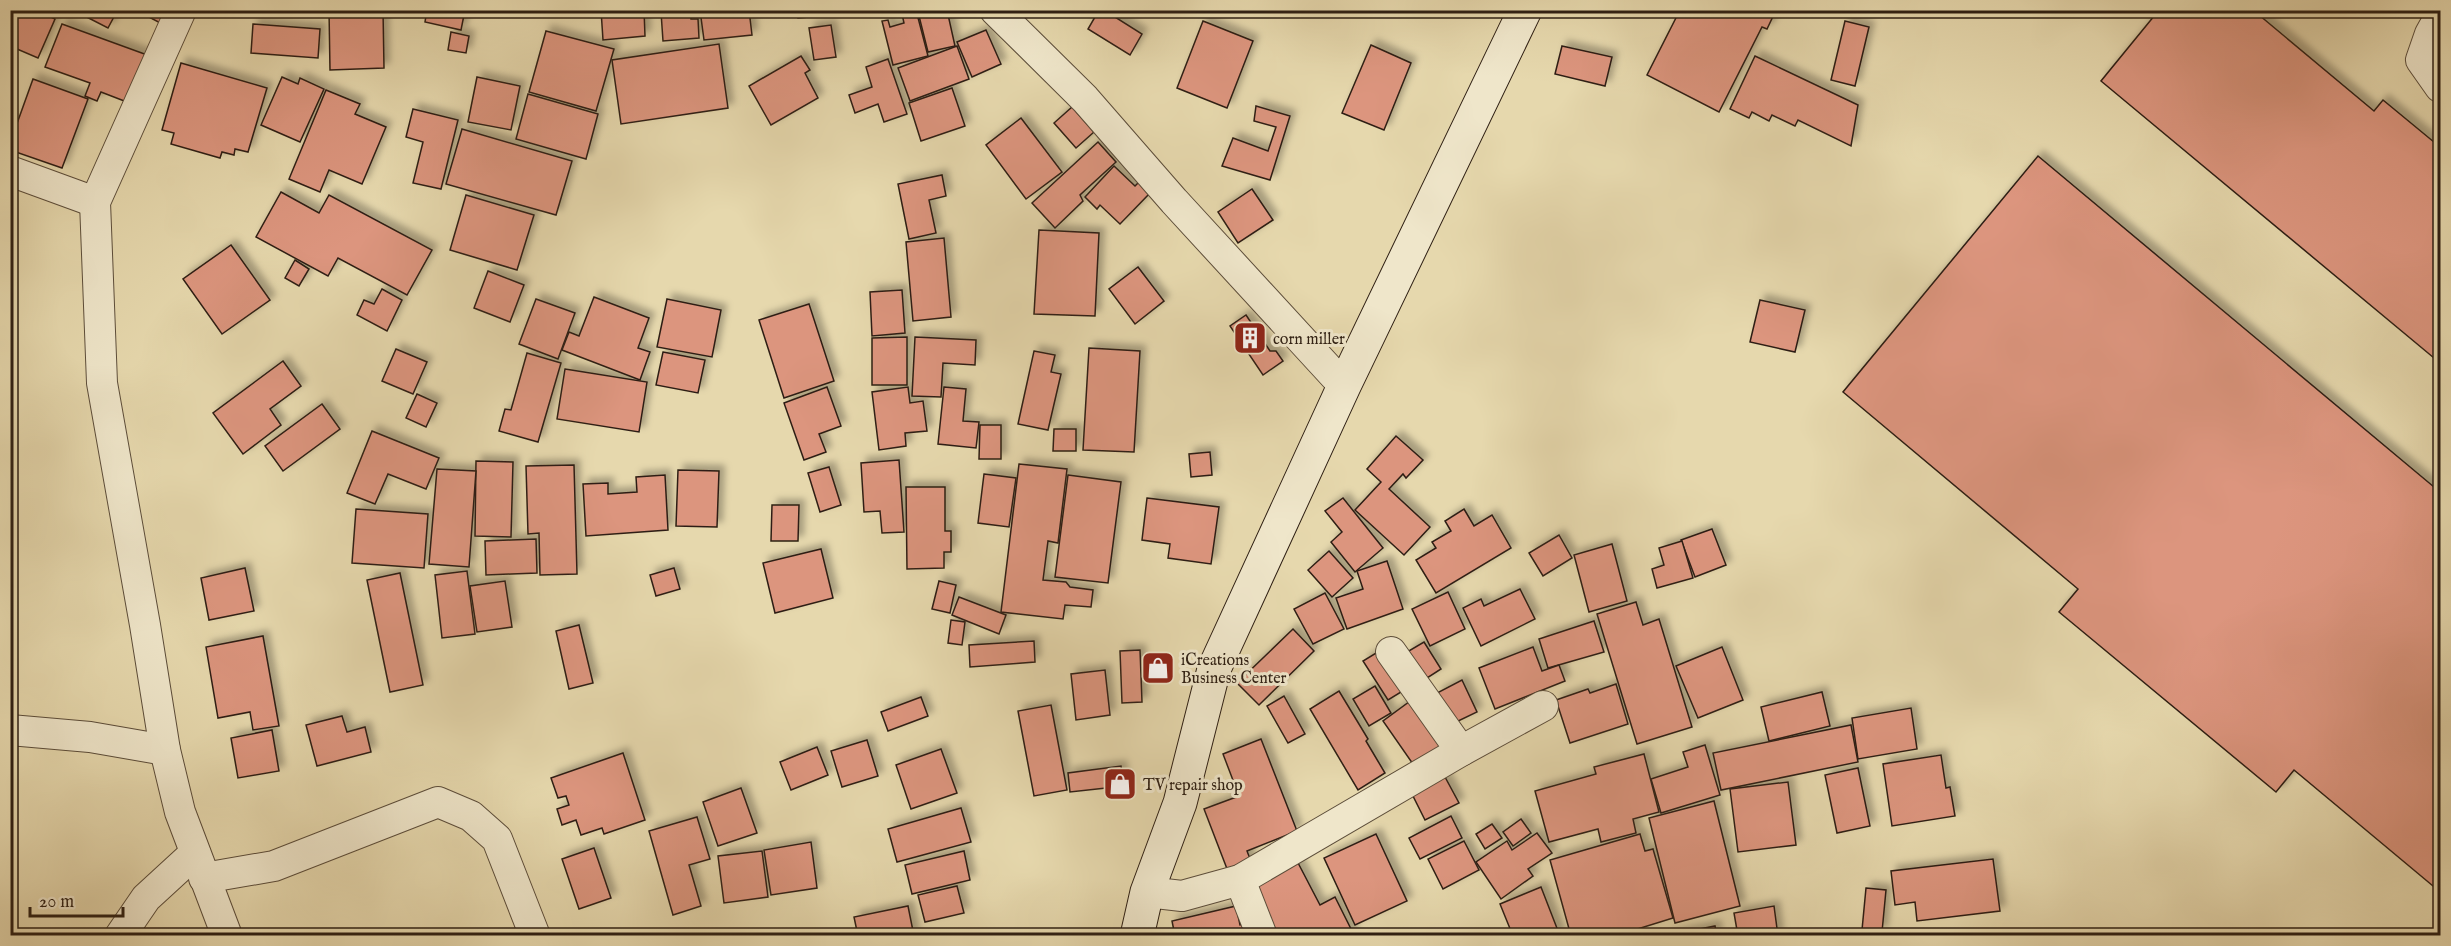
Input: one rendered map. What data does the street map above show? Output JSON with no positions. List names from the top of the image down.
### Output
{
  "places": {
    "building": ["corn miller"],
    "shop": ["iCreations Business Center", "TV repair shop"]
  },
  "scale_bar": "20 m"
}
